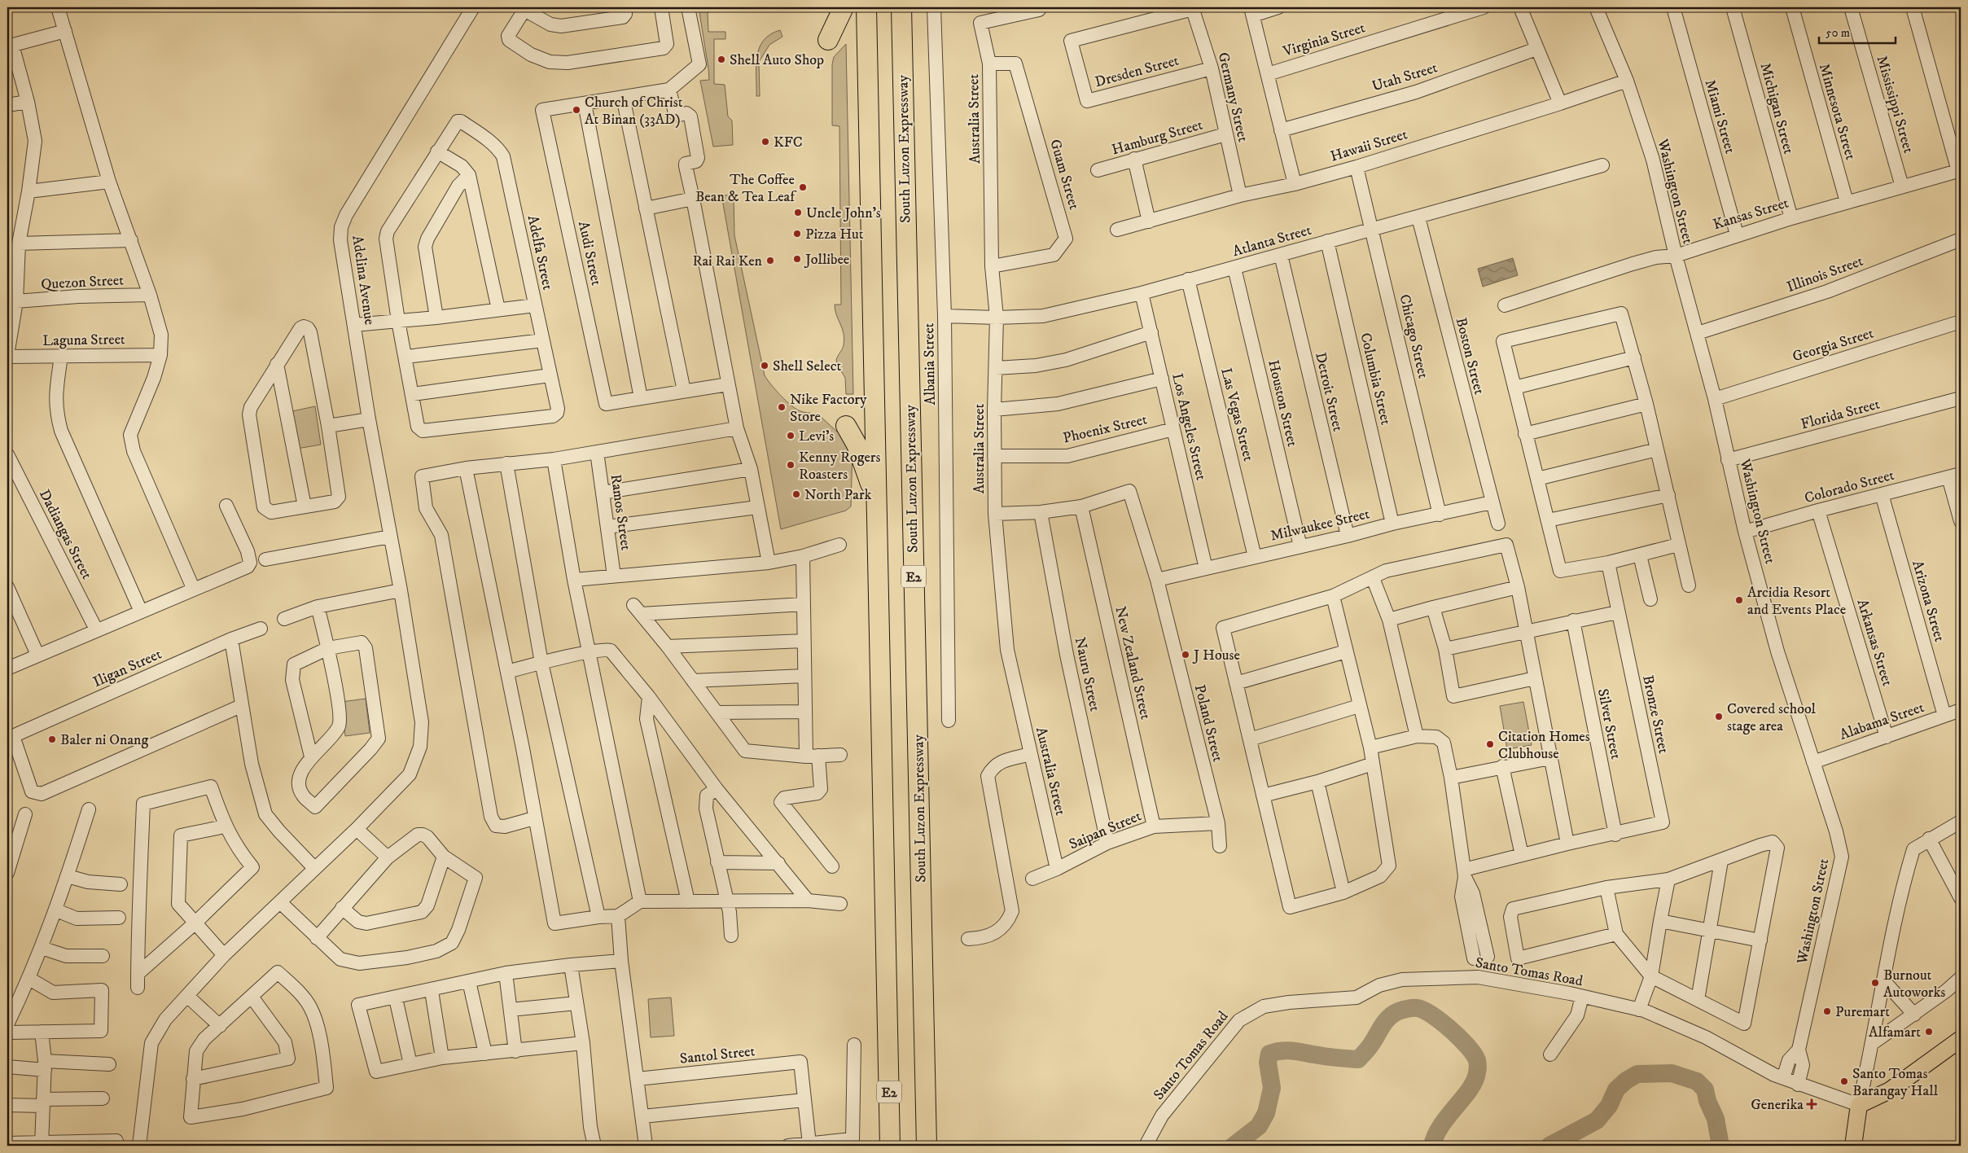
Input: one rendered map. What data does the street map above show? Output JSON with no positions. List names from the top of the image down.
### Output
{
  "streets": {
    "highway": ["South Luzon Expressway", "E2"],
    "street": [
      "Virginia Street",
      "Dresden Street",
      "Utah Street",
      "Germany Street",
      "Mississippi Street",
      "Michigan Street",
      "Minnesota Street",
      "Miami Street",
      "Australia Street",
      "Hamburg Street",
      "Hawaii Street",
      "Guam Street",
      "Washington Street",
      "Kansas Street",
      "Atlanta Street",
      "Adelfa Street",
      "Audi Street",
      "Illinois Street",
      "Adelina Avenue",
      "Quezon Street",
      "Chicago Street",
      "Laguna Street",
      "Georgia Street",
      "Boston Street",
      "Albania Street",
      "Columbia Street",
      "Detroit Street",
      "Houston Street",
      "Florida Street",
      "Las Vegas Street",
      "Los Angeles Street",
      "Phoenix Street",
      "Colorado Street",
      "Ramos Street",
      "Milwaukee Street",
      "Dadiangas Street",
      "Arizona Street",
      "Arkansas Street",
      "New Zealand Street",
      "Iligan Street",
      "Nauru Street",
      "Bronze Street",
      "Alabama Street",
      "Poland Street",
      "Silver Street",
      "Saipan Street",
      "Santo Tomas Road",
      "Santol Street"
    ]
  },
  "crossings": [
    ["Dresden Street", "Germany Street"],
    ["Germany Street", "Hamburg Street"],
    ["Germany Street", "Hawaii Street"],
    ["Mississippi Street", "Kansas Street"],
    ["Michigan Street", "Kansas Street"],
    ["Minnesota Street", "Kansas Street"],
    ["Miami Street", "Kansas Street"],
    ["Australia Street", "Guam Street"],
    ["Australia Street", "Atlanta Street"],
    ["Australia Street", "Phoenix Street"],
    ["Australia Street", "Saipan Street"],
    ["Hawaii Street", "Washington Street"],
    ["Hawaii Street", "Chicago Street"],
    ["Washington Street", "Kansas Street"],
    ["Washington Street", "Illinois Street"],
    ["Washington Street", "Georgia Street"],
    ["Washington Street", "Florida Street"],
    ["Washington Street", "Colorado Street"],
    ["Washington Street", "Alabama Street"],
    ["Washington Street", "Santo Tomas Road"],
    ["Atlanta Street", "Chicago Street"],
    ["Atlanta Street", "Boston Street"],
    ["Atlanta Street", "Albania Street"],
    ["Atlanta Street", "Columbia Street"],
    ["Atlanta Street", "Detroit Street"],
    ["Atlanta Street", "Houston Street"],
    ["Atlanta Street", "Las Vegas Street"],
    ["Atlanta Street", "Los Angeles Street"],
    ["Chicago Street", "Milwaukee Street"],
    ["Boston Street", "Milwaukee Street"],
    ["Columbia Street", "Milwaukee Street"],
    ["Detroit Street", "Milwaukee Street"],
    ["Houston Street", "Milwaukee Street"],
    ["Las Vegas Street", "Milwaukee Street"],
    ["Los Angeles Street", "Phoenix Street"],
    ["Los Angeles Street", "Milwaukee Street"],
    ["Colorado Street", "Arizona Street"],
    ["Colorado Street", "Arkansas Street"],
    ["Milwaukee Street", "Poland Street"],
    ["Arizona Street", "Alabama Street"],
    ["Arkansas Street", "Alabama Street"],
    ["New Zealand Street", "Poland Street"],
    ["New Zealand Street", "Saipan Street"],
    ["Nauru Street", "Saipan Street"],
    ["Bronze Street", "Silver Street"],
    ["Poland Street", "Saipan Street"]
  ],
  "places": {
    "other": [
      "Shell Auto Shop",
      "Church of Christ At Binan (33AD)",
      "KFC",
      "The Coffee Bean & Tea Leaf",
      "Uncle John's",
      "Pizza Hut",
      "Jollibee",
      "Rai Rai Ken",
      "Shell Select",
      "Nike Factory Store",
      "Levi's",
      "Kenny Rogers Roasters",
      "North Park",
      "Arcidia Resort and Events Place",
      "J House",
      "Covered school stage area",
      "Baler ni Onang",
      "Citation Homes Clubhouse",
      "Burnout Autoworks",
      "Puremart",
      "Alfamart",
      "Santo Tomas Barangay Hall"
    ],
    "health": ["Generika"]
  },
  "scale_bar": "50 m"
}
